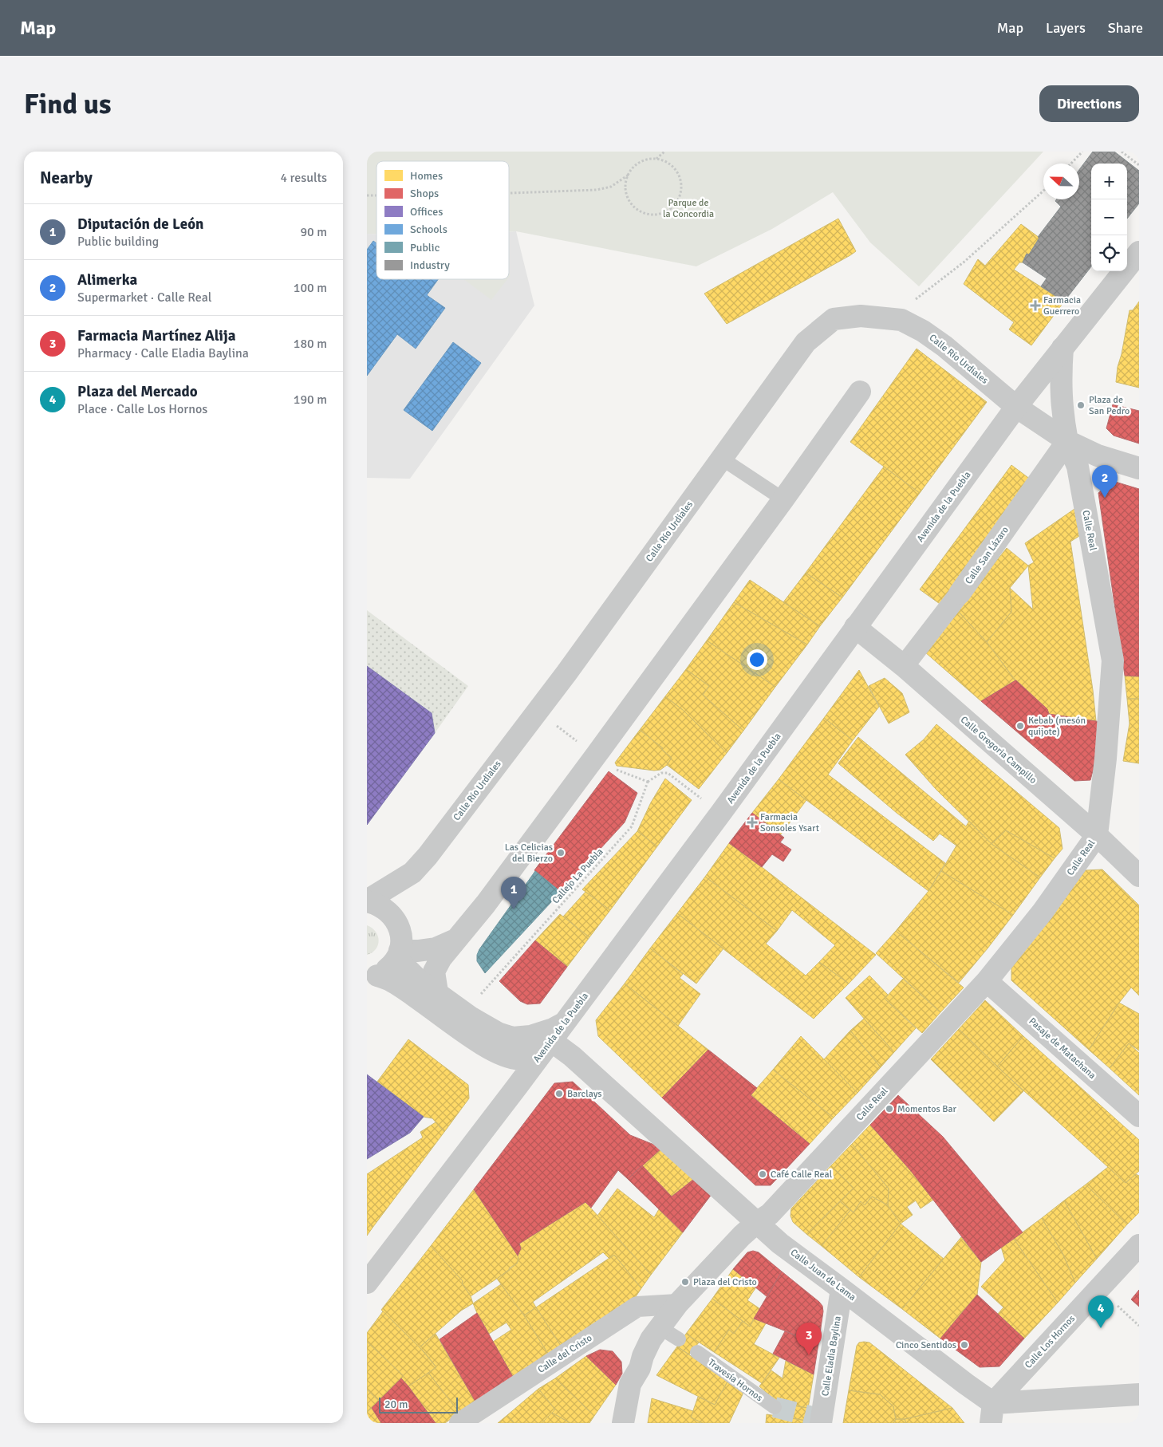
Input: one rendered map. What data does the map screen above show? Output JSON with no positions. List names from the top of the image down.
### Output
{
  "streets": {
    "street": [
      "Calle Río Urdiales",
      "Avenida de la Puebla",
      "Calle Real",
      "Calle San Lázaro",
      "Calle Gregoria Campillo",
      "Pasaje de Matachana",
      "Calle Juan de Lama",
      "Calle Los Hornos",
      "Calle del Cristo",
      "Calle Eladia Baylina"
    ],
    "lane": ["Travesía Hornos"],
    "path": ["Callejo La Puebla"]
  },
  "crossings": [
    ["Calle Río Urdiales", "Avenida de la Puebla"],
    ["Avenida de la Puebla", "Calle Gregoria Campillo"],
    ["Avenida de la Puebla", "Calle Juan de Lama"],
    ["Calle Real", "Calle San Lázaro"],
    ["Calle Real", "Calle Gregoria Campillo"],
    ["Calle Real", "Pasaje de Matachana"],
    ["Calle Real", "Calle Juan de Lama"],
    ["Calle San Lázaro", "Calle Gregoria Campillo"],
    ["Calle Juan de Lama", "Calle Los Hornos"],
    ["Calle Juan de Lama", "Calle Eladia Baylina"]
  ],
  "parks": ["Parque de la Concordia"],
  "places": {
    "health": ["Farmacia Guerrero", "Farmacia Sonsoles Ysart"],
    "other": [
      "Plaza de San Pedro",
      "Kebab (mesón quijote)",
      "Las Celicias del Bierzo",
      "Barclays",
      "Momentos Bar",
      "Café Calle Real",
      "Plaza del Cristo",
      "Cinco Sentidos"
    ]
  },
  "legend": [
    "Homes",
    "Shops",
    "Offices",
    "Schools",
    "Public",
    "Industry"
  ],
  "scale_bar": "20 m",
  "north": "left",
  "page": {
    "header": "Map",
    "nav": ["Map", "Layers", "Share"],
    "buttons": "Directions",
    "title": "Find us",
    "heading": ["Nearby", "4 results"],
    "map_buttons": ["+", "−"],
    "list": [
      {
        "mark": "1",
        "name": "Diputación de León",
        "note": "Public building",
        "value": "90 m"
      },
      {
        "mark": "2",
        "name": "Alimerka",
        "note": "Supermarket · Calle Real",
        "value": "100 m"
      },
      {
        "mark": "3",
        "name": "Farmacia Martínez Alija",
        "note": "Pharmacy · Calle Eladia Baylina",
        "value": "180 m"
      },
      {
        "mark": "4",
        "name": "Plaza del Mercado",
        "note": "Place · Calle Los Hornos",
        "value": "190 m"
      }
    ],
    "pins": [
      "2",
      "1",
      "4",
      "3"
    ],
    "scale": "20 m"
  }
}
